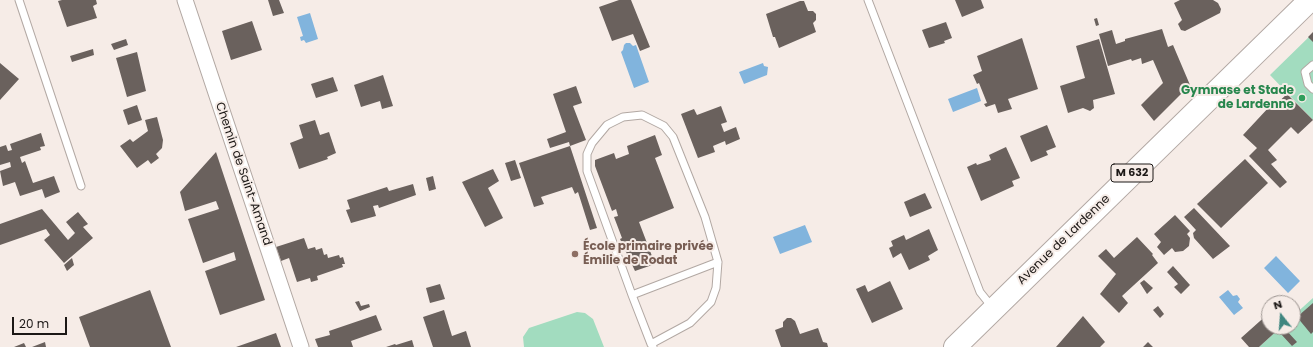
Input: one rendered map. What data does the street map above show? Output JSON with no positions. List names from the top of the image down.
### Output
{
  "streets": {
    "main road": ["M 632", "Avenue de Lardenne"],
    "street": ["Chemin de Saint-Amand"]
  },
  "places": ["Gymnase et Stade de Lardenne", "École primaire privée Émilie de Rodat"],
  "scale_bar": "20 m",
  "north": "top"
}
